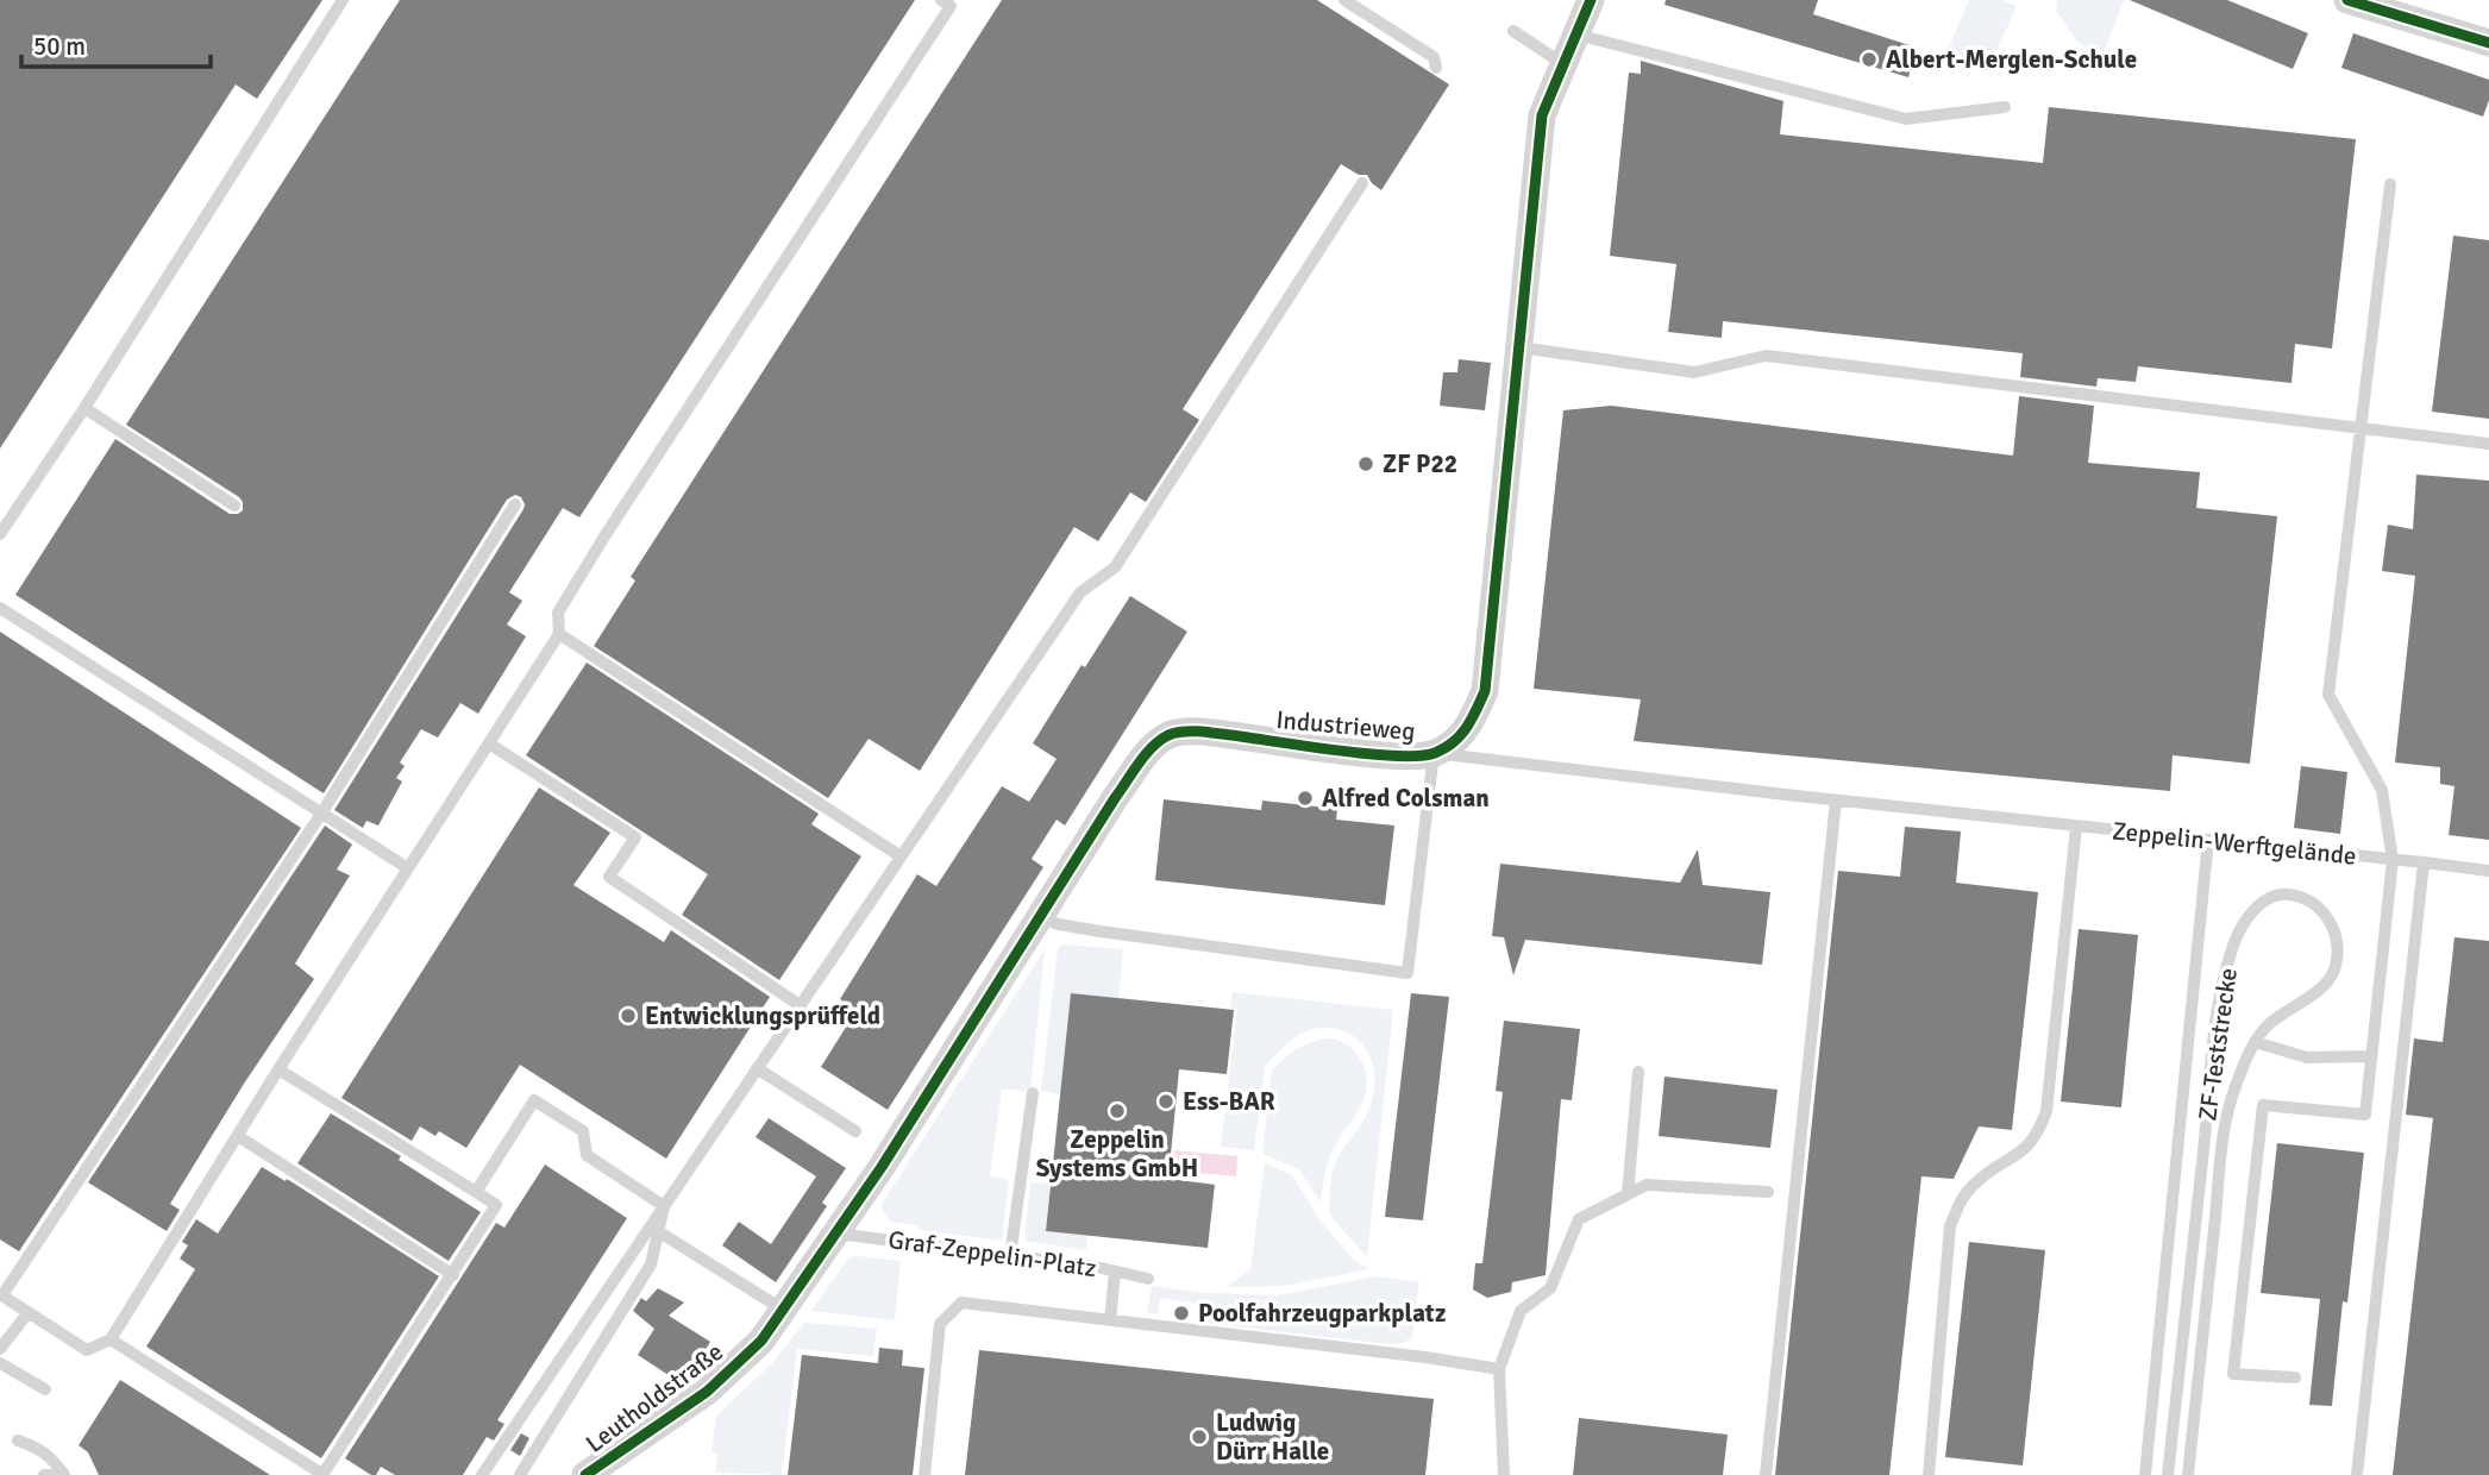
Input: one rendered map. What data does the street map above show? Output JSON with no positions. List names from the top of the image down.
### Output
{
  "streets": {
    "street": ["Industrieweg", "Leutholdstraße"],
    "lane": ["Zeppelin-Werftgelände", "ZF-Teststrecke", "Graf-Zeppelin-Platz"]
  },
  "crossings": [
    ["Industrieweg", "Zeppelin-Werftgelände"],
    ["Industrieweg", "Graf-Zeppelin-Platz"],
    ["Industrieweg", "Leutholdstraße"],
    ["Graf-Zeppelin-Platz", "Leutholdstraße"]
  ],
  "places": [
    "Albert-Merglen-Schule",
    "ZF P22",
    "Alfred Colsman",
    "Entwicklungsprüffeld",
    "Ess-BAR",
    "Zeppelin Systems GmbH",
    "Poolfahrzeugparkplatz",
    "Ludwig Dürr Halle"
  ],
  "scale_bar": "50 m"
}
